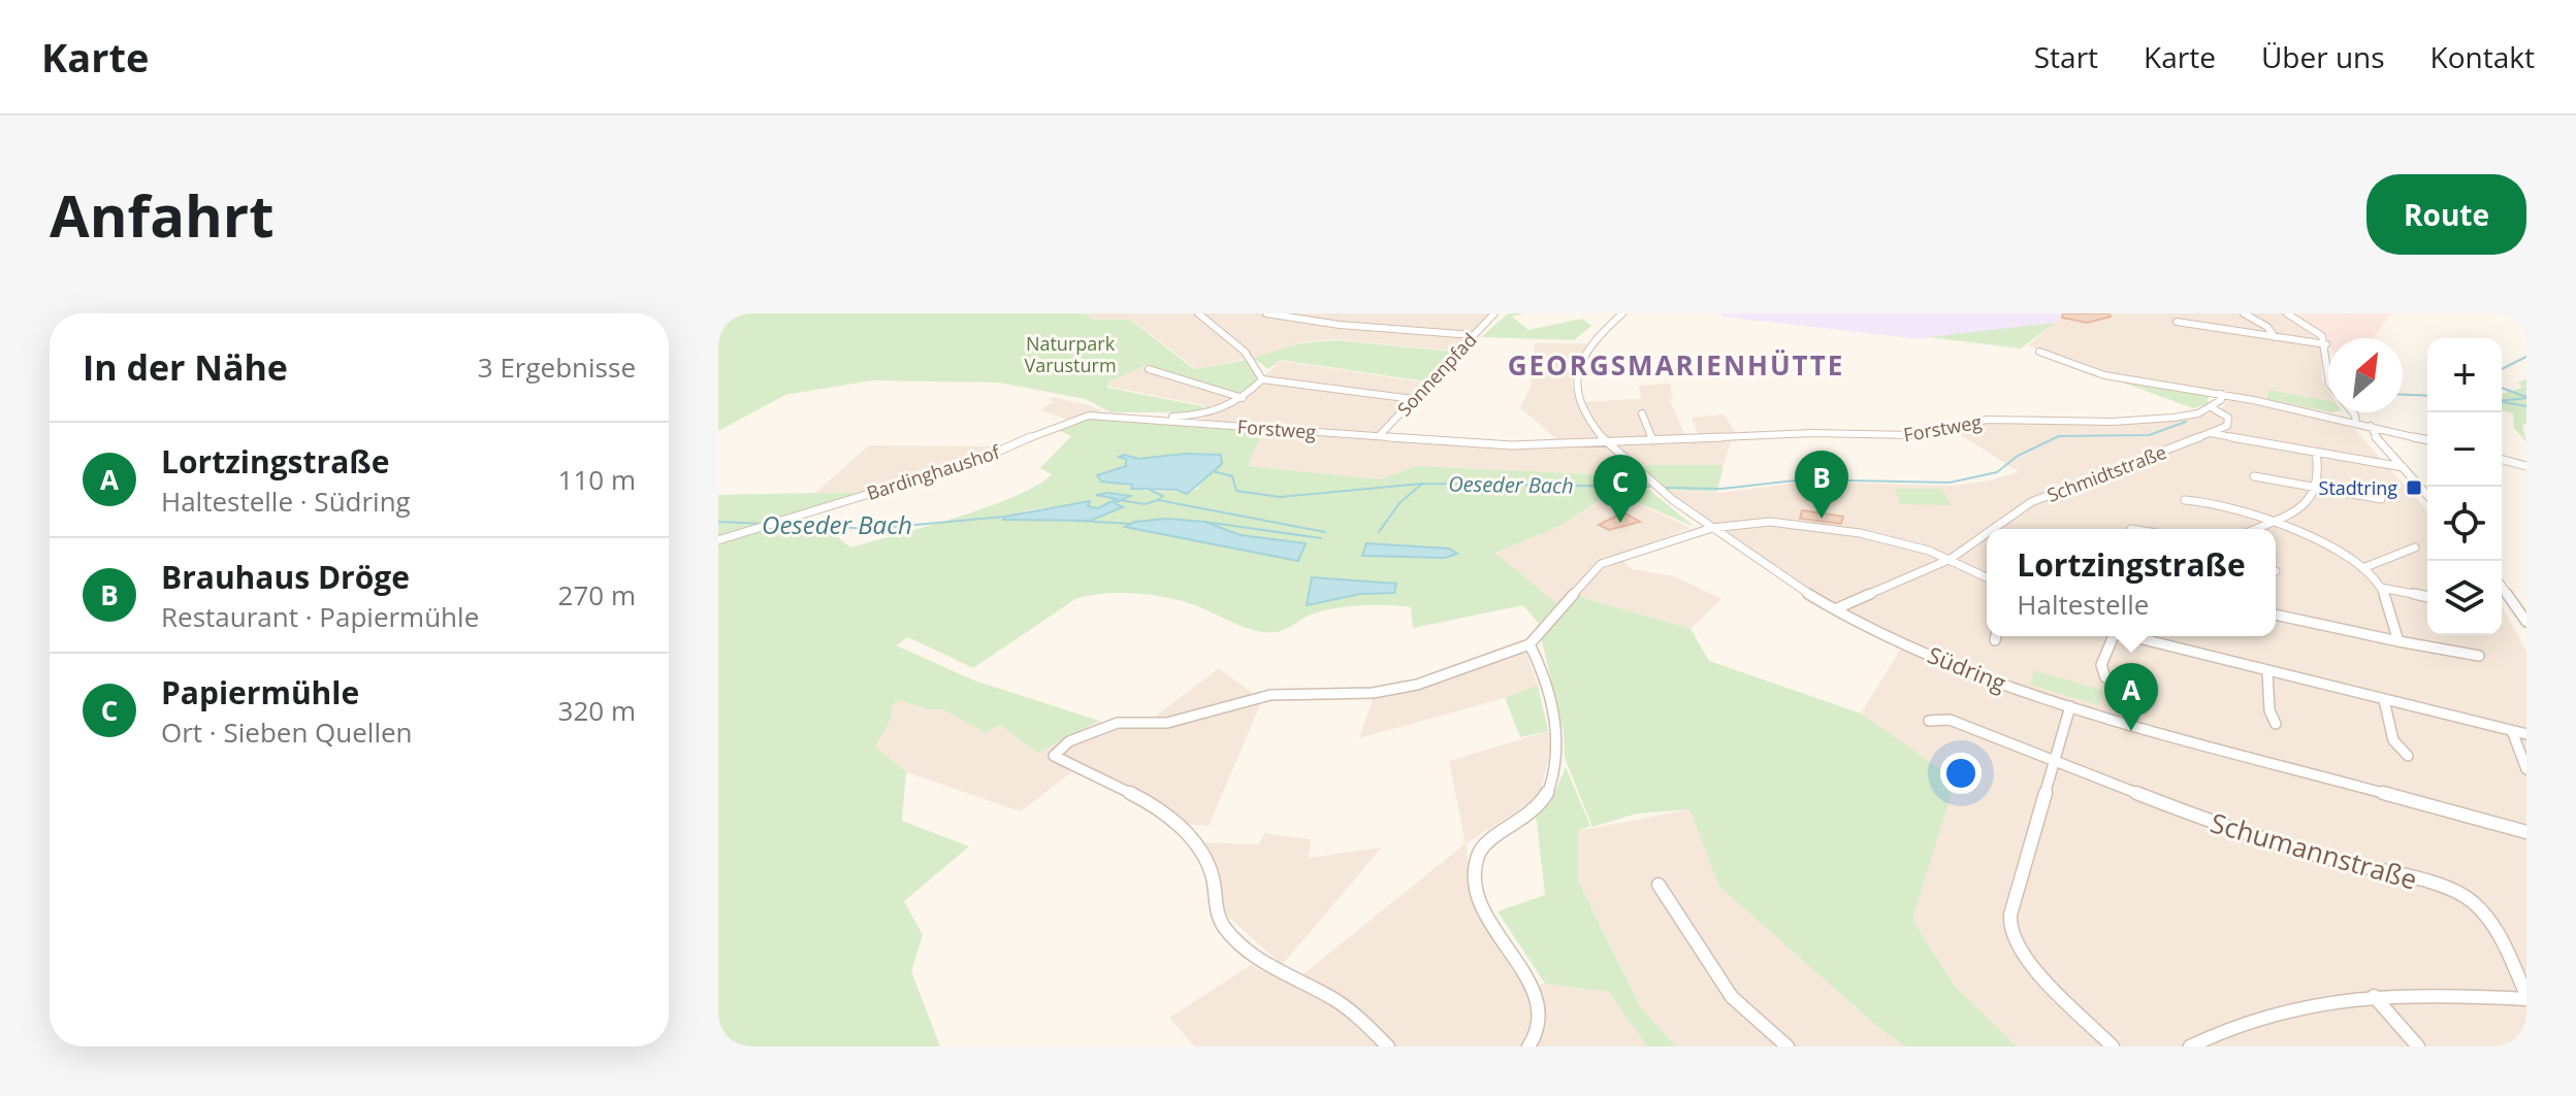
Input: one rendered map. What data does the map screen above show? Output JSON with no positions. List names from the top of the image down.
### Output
{
  "streets": {
    "street": [
      "Sonnenpfad",
      "Forstweg",
      "Bardinghaushof",
      "Schmidtstraße",
      "Südring",
      "Schumannstraße"
    ]
  },
  "crossings": [
    ["Sonnenpfad", "Forstweg"],
    ["Forstweg", "Bardinghaushof"],
    ["Forstweg", "Südring"],
    ["Schmidtstraße", "Südring"]
  ],
  "districts": ["GEORGSMARIENHÜTTE"],
  "water": ["Oeseder Bach"],
  "parks": ["Naturpark Varusturm"],
  "places": {
    "transit": ["Stadtring"]
  },
  "north": "top right",
  "page": {
    "header": "Karte",
    "nav": [
      "Start",
      "Karte",
      "Über uns",
      "Kontakt"
    ],
    "buttons": "Route",
    "title": "Anfahrt",
    "heading": ["In der Nähe", "3 Ergebnisse"],
    "map_buttons": ["+", "−"],
    "list": [
      {
        "mark": "A",
        "name": "Lortzingstraße",
        "note": "Haltestelle · Südring",
        "value": "110 m"
      },
      {
        "mark": "B",
        "name": "Brauhaus Dröge",
        "note": "Restaurant · Papiermühle",
        "value": "270 m"
      },
      {
        "mark": "C",
        "name": "Papiermühle",
        "note": "Ort · Sieben Quellen",
        "value": "320 m"
      }
    ],
    "pins": ["B", "C", "A"],
    "popup": ["Lortzingstraße", "Haltestelle"]
  }
}
